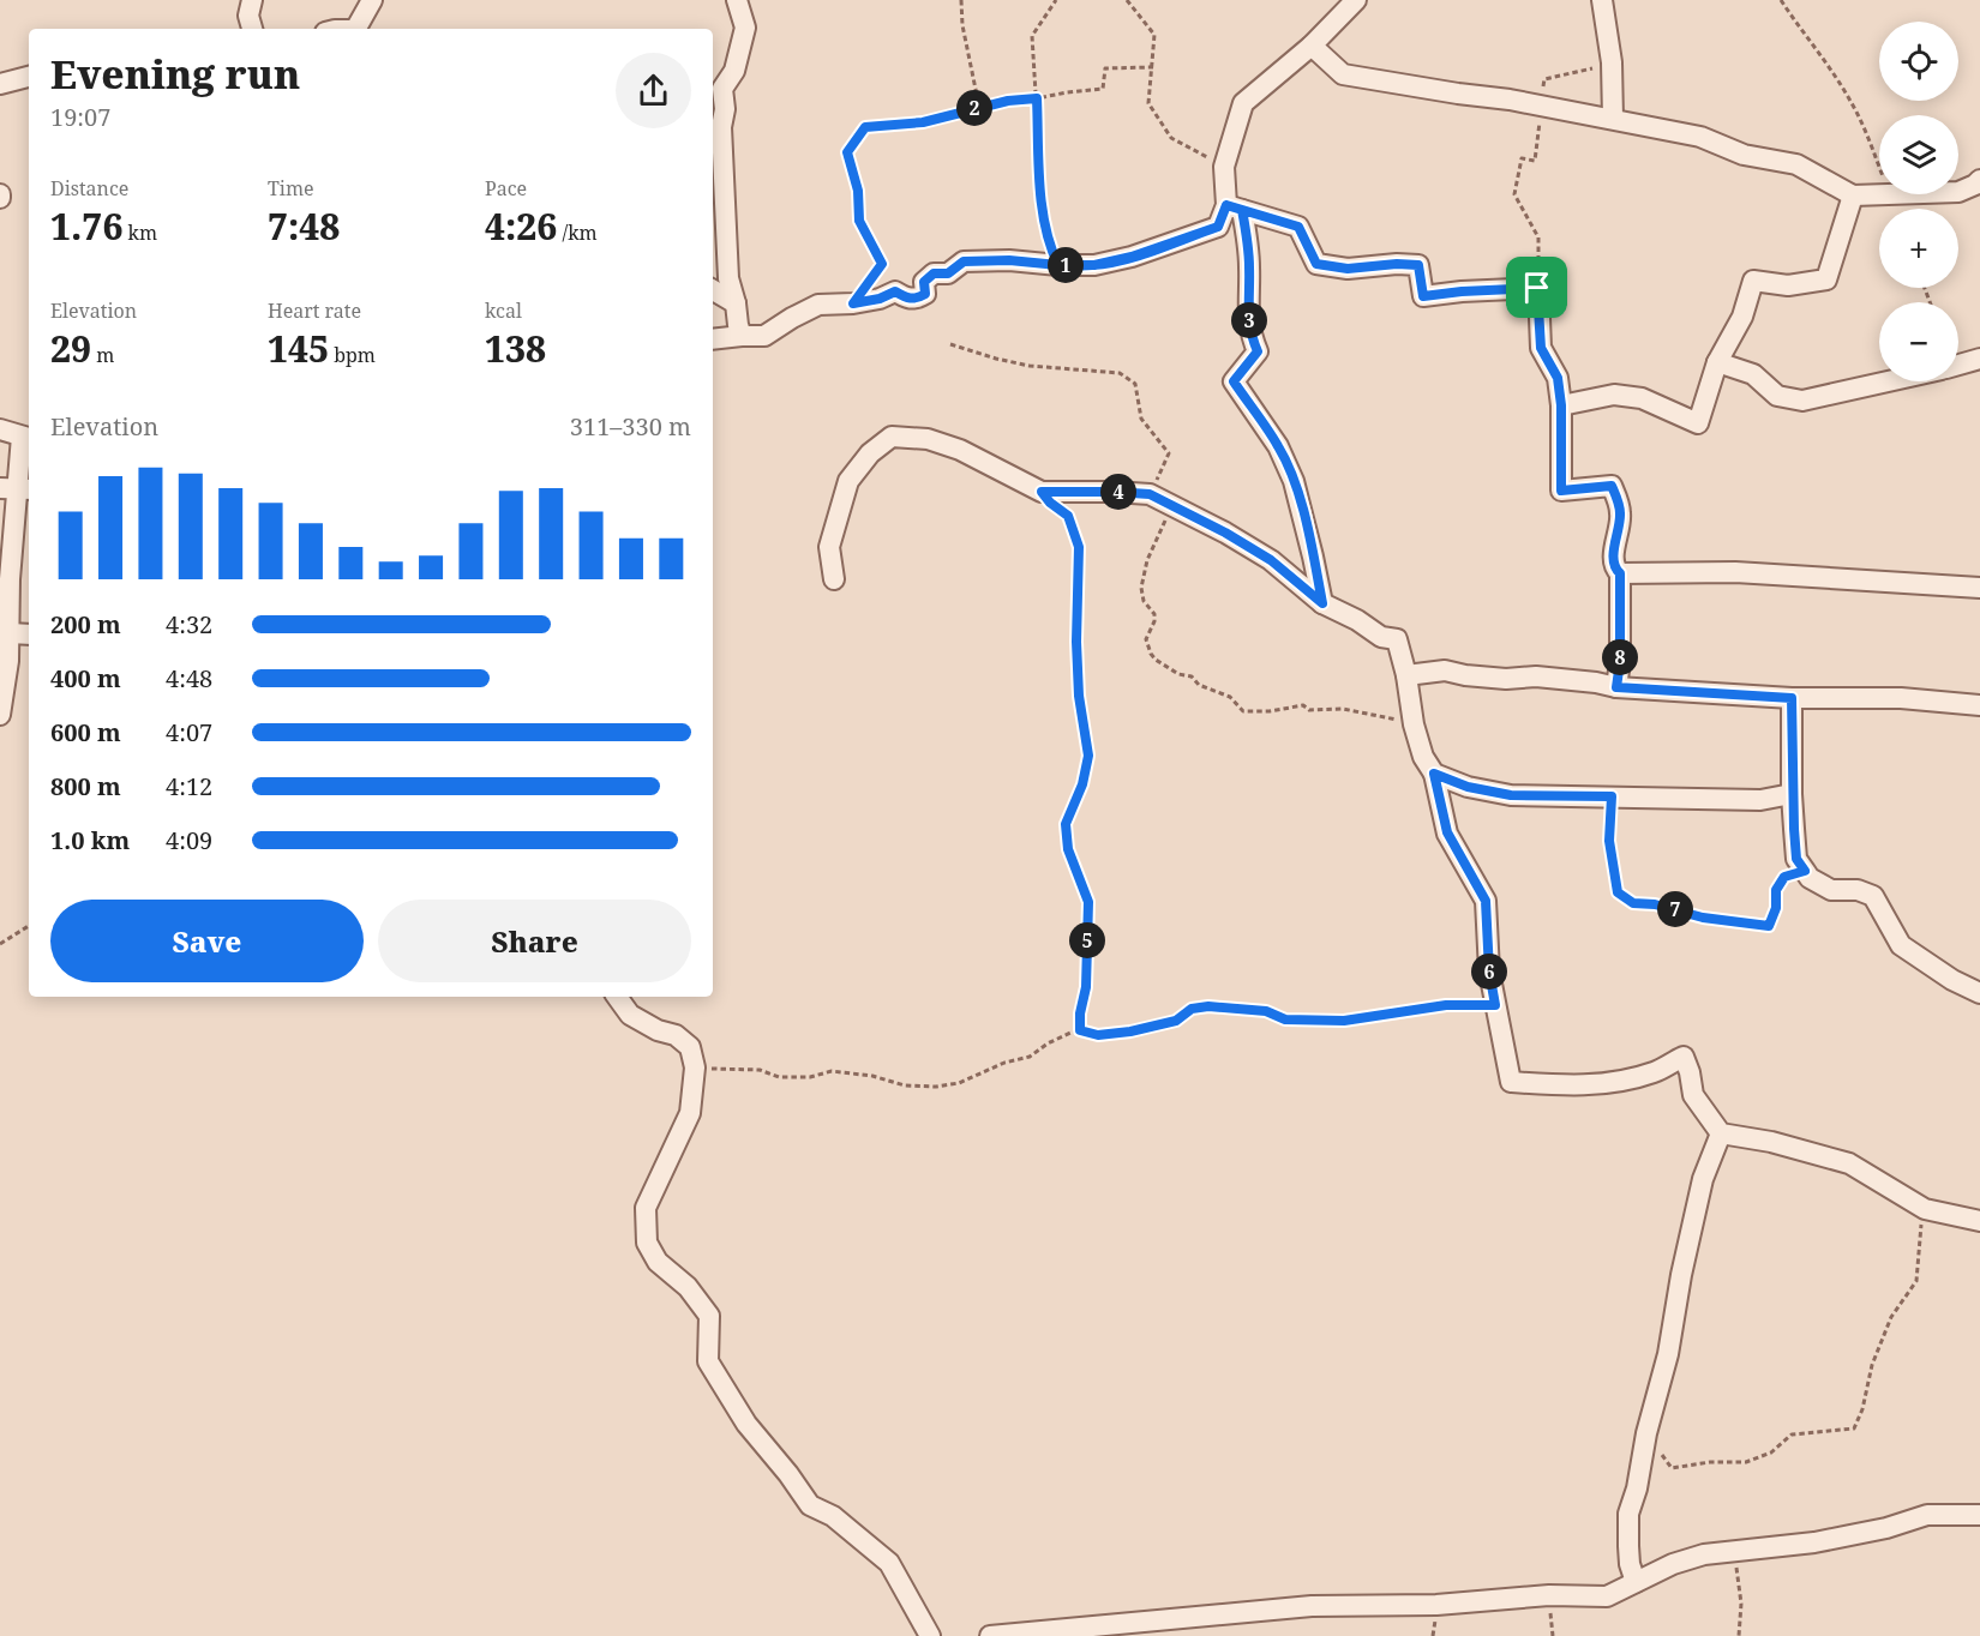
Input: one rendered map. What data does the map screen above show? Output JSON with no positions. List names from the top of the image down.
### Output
{
  "page": {
    "map_buttons": ["+", "−"],
    "heading": ["Evening run", "19:07"],
    "pins": [
      "2",
      "1",
      "3",
      "4",
      "8",
      "7",
      "5",
      "6"
    ],
    "stats": [
      ["Distance", "1.76 km"],
      ["Time", "7:48"],
      ["Pace", "4:26 /km"],
      ["Elevation", "29 m"],
      ["Heart rate", "145 bpm"],
      ["kcal", "138"]
    ],
    "chart": ["Elevation", "311–330 m"],
    "list": [
      {
        "name": "200 m",
        "note": "4:32"
      },
      {
        "name": "400 m",
        "note": "4:48"
      },
      {
        "name": "600 m",
        "note": "4:07"
      },
      {
        "name": "800 m",
        "note": "4:12"
      },
      {
        "name": "1.0 km",
        "note": "4:09"
      }
    ],
    "buttons": ["Save", "Share"]
  }
}
